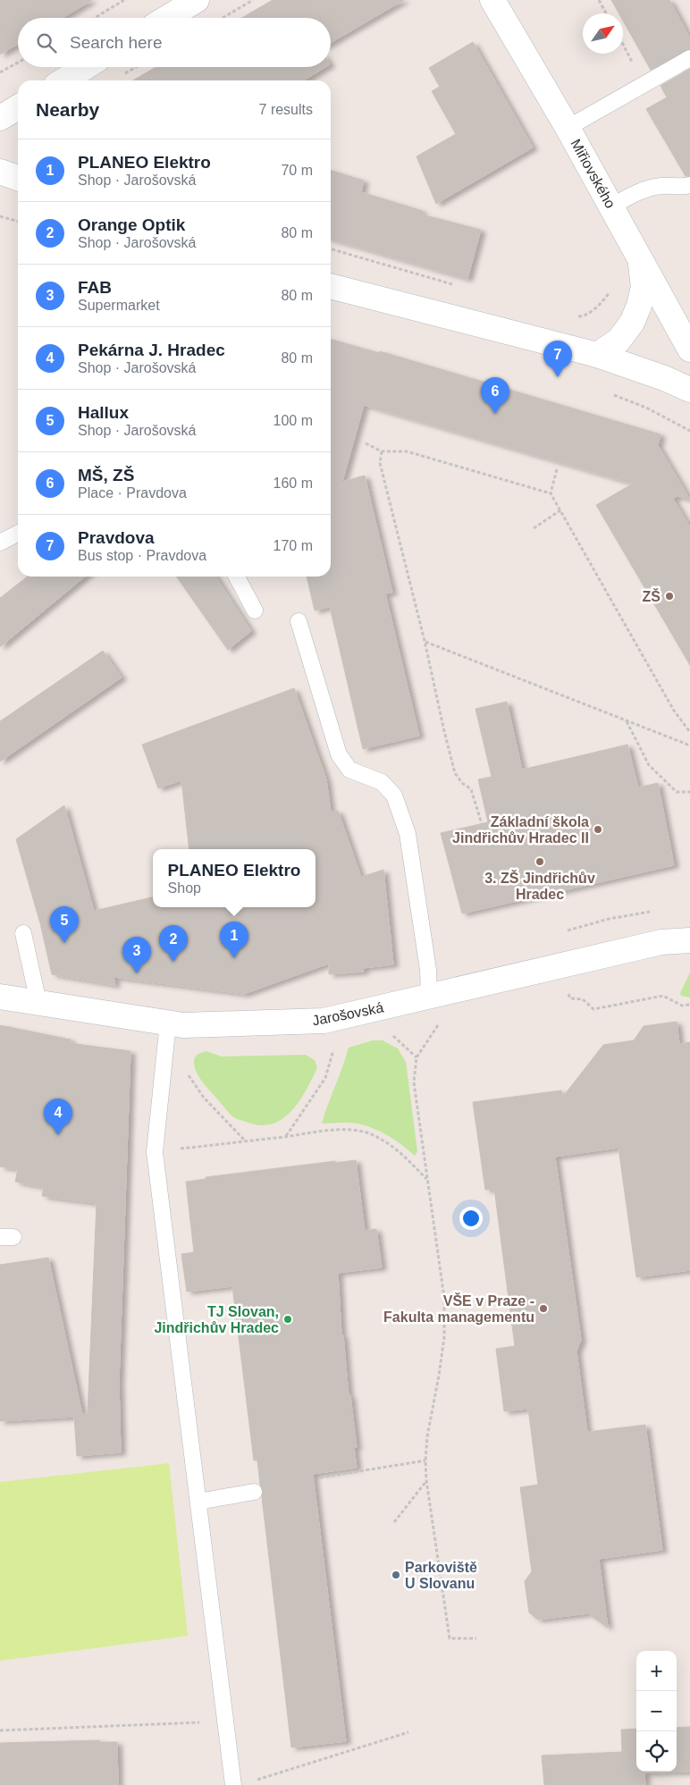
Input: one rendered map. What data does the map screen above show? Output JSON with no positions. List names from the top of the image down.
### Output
{
  "streets": {
    "street": ["Miřiovského", "Jarošovská"]
  },
  "places": [
    "ZŠ",
    "Základní škola Jindřichův Hradec II",
    "3. ZŠ Jindřichův Hradec",
    "VŠE v Praze - Fakulta managementu",
    "TJ Slovan, Jindřichův Hradec",
    "Parkoviště U Slovanu"
  ],
  "north": "top right",
  "page": {
    "search": "Search here",
    "heading": ["Nearby", "7 results"],
    "list": [
      {
        "mark": "1",
        "name": "PLANEO Elektro",
        "note": "Shop · Jarošovská",
        "value": "70 m"
      },
      {
        "mark": "2",
        "name": "Orange Optik",
        "note": "Shop · Jarošovská",
        "value": "80 m"
      },
      {
        "mark": "3",
        "name": "FAB",
        "note": "Supermarket",
        "value": "80 m"
      },
      {
        "mark": "4",
        "name": "Pekárna J. Hradec",
        "note": "Shop · Jarošovská",
        "value": "80 m"
      },
      {
        "mark": "5",
        "name": "Hallux",
        "note": "Shop · Jarošovská",
        "value": "100 m"
      },
      {
        "mark": "6",
        "name": "MŠ, ZŠ",
        "note": "Place · Pravdova",
        "value": "160 m"
      },
      {
        "mark": "7",
        "name": "Pravdova",
        "note": "Bus stop · Pravdova",
        "value": "170 m"
      }
    ],
    "pins": [
      "7",
      "6",
      "5",
      "1",
      "2",
      "3",
      "4"
    ],
    "popup": ["PLANEO Elektro", "Shop"],
    "map_buttons": ["+", "−"]
  }
}
